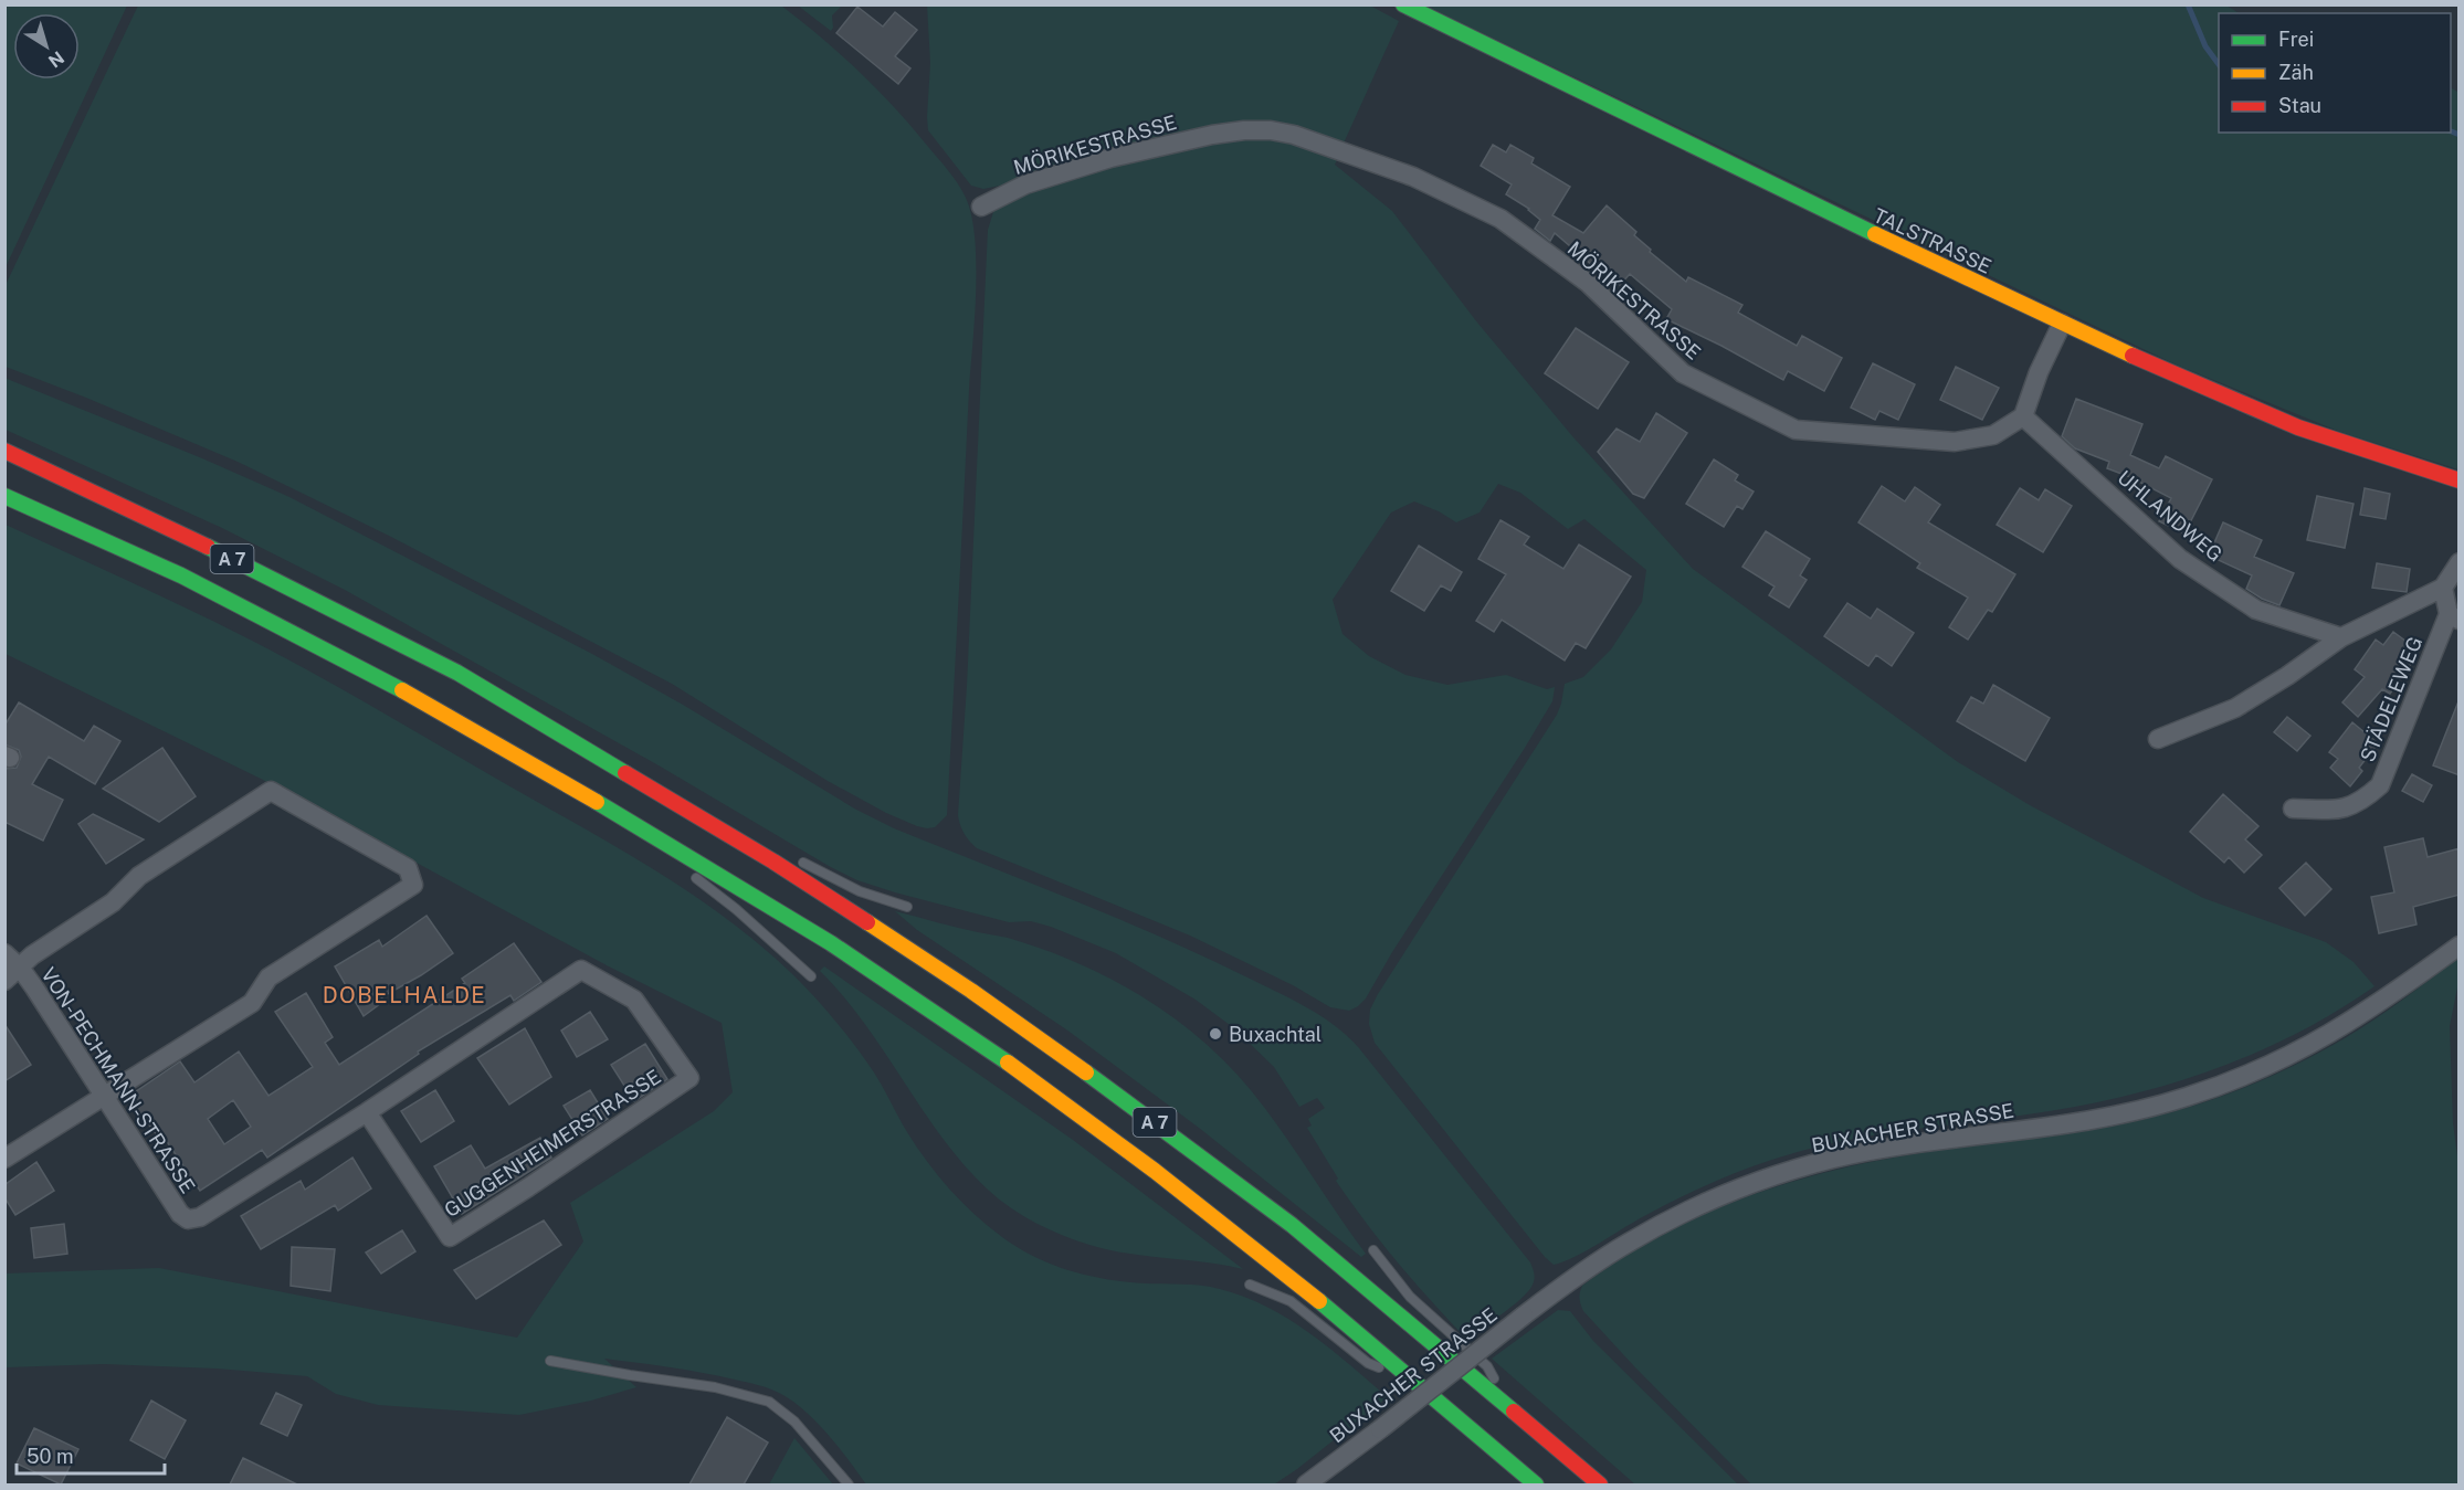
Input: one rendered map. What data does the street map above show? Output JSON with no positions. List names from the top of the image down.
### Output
{
  "streets": {
    "main road": ["TALSTRASSE", "A 7"],
    "street": [
      "MÖRIKESTRASSE",
      "UHLANDWEG",
      "STÄDELEWEG",
      "VON-PECHMANN-STRASSE",
      "BUXACHER STRASSE",
      "GUGGENHEIMERSTRASSE"
    ]
  },
  "crossings": [
    ["MÖRIKESTRASSE", "UHLANDWEG"],
    ["VON-PECHMANN-STRASSE", "GUGGENHEIMERSTRASSE"]
  ],
  "districts": ["DOBELHALDE"],
  "places": ["Buxachtal"],
  "legend": ["Frei", "Zäh", "Stau"],
  "scale_bar": "50 m",
  "north": "bottom right"
}
